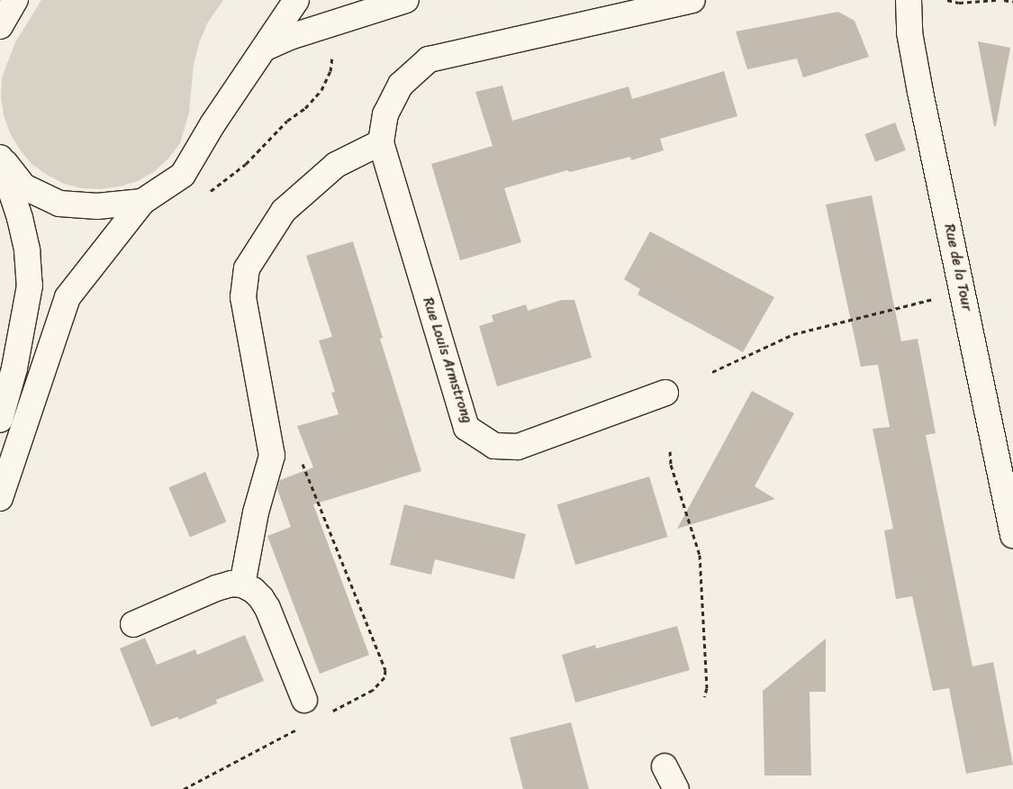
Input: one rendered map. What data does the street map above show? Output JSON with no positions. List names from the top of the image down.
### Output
{
  "streets": {
    "street": ["Rue de la Tour", "Rue Louis Armstrong"]
  }
}
